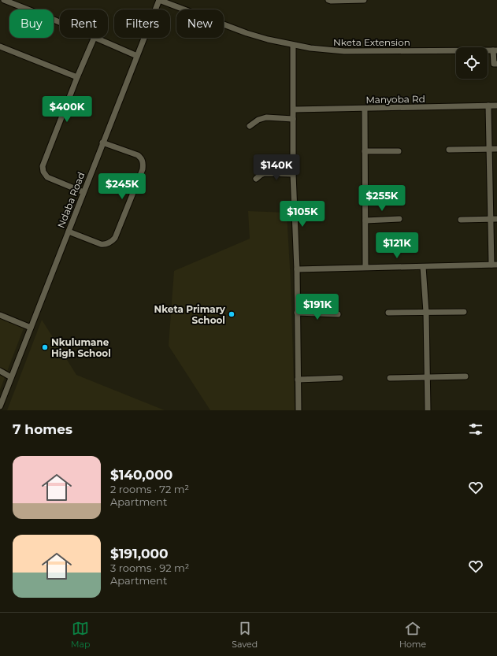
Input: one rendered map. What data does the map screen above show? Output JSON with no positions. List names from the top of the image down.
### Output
{
  "streets": {
    "street": ["Nketa Extension", "Manyoba Rd", "Ndaba Road"]
  },
  "crossings": [
    ["Nketa Extension", "Ndaba Road"]
  ],
  "places": ["Nketa Primary School", "Nkulumane High School"],
  "page": {
    "chip": [
      "Buy",
      "Rent",
      "Filters",
      "New"
    ],
    "price": [
      "$400K",
      "$140K",
      "$245K",
      "$255K",
      "$105K",
      "$121K",
      "$191K"
    ],
    "heading": "7 homes",
    "list": [
      {
        "name": "$140,000",
        "note": "2 rooms · 72 m² · Apartment"
      },
      {
        "name": "$191,000",
        "note": "3 rooms · 92 m² · Apartment"
      }
    ],
    "tabs": ["Map", "Saved", "Home"]
  }
}
